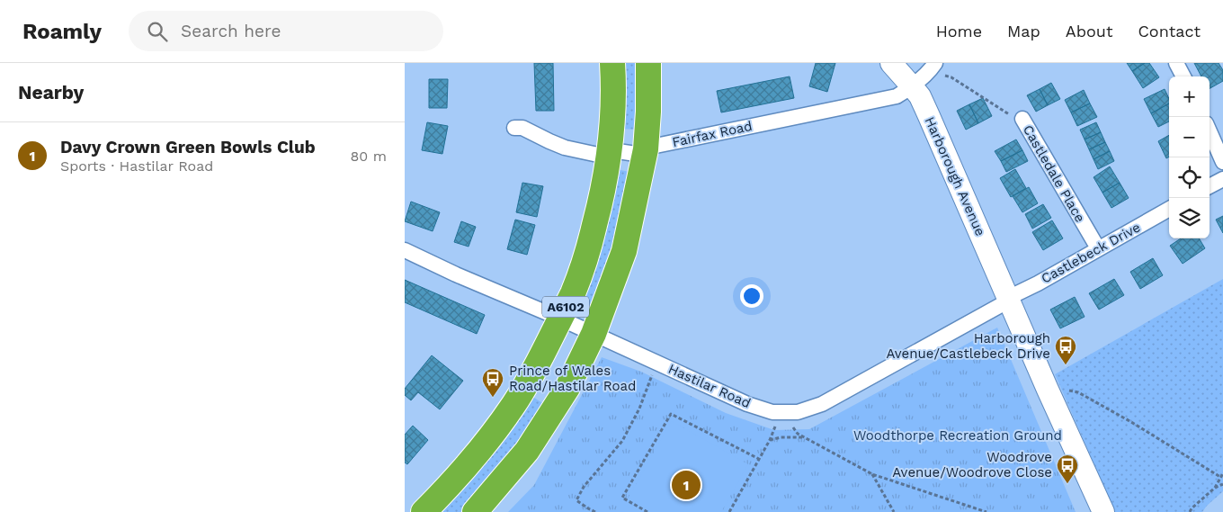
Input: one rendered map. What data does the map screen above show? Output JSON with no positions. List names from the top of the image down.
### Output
{
  "streets": {
    "highway": ["A6102"],
    "street": [
      "Fairfax Road",
      "Castledale Place",
      "Harborough Avenue",
      "Castlebeck Drive",
      "Hastilar Road"
    ]
  },
  "crossings": [
    ["Fairfax Road", "Castledale Place"],
    ["Fairfax Road", "Harborough Avenue"],
    ["Fairfax Road", "A6102"],
    ["Castledale Place", "Castlebeck Drive"],
    ["Harborough Avenue", "Castlebeck Drive"],
    ["Harborough Avenue", "Hastilar Road"],
    ["Castlebeck Drive", "Hastilar Road"],
    ["A6102", "Hastilar Road"]
  ],
  "parks": ["Woodthorpe Recreation Ground"],
  "places": {
    "bus stop": ["Harborough Avenue/Castlebeck Drive", "Prince of Wales Road/Hastilar Road", "Woodrove Avenue/Woodrove Close"]
  },
  "page": {
    "header": "Roamly",
    "search": "Search here",
    "nav": [
      "Home",
      "Map",
      "About",
      "Contact"
    ],
    "heading": "Nearby",
    "map_buttons": ["+", "−"],
    "list": [
      {
        "mark": "1",
        "name": "Davy Crown Green Bowls Club",
        "note": "Sports · Hastilar Road",
        "value": "80 m"
      }
    ],
    "pins": "1"
  }
}
